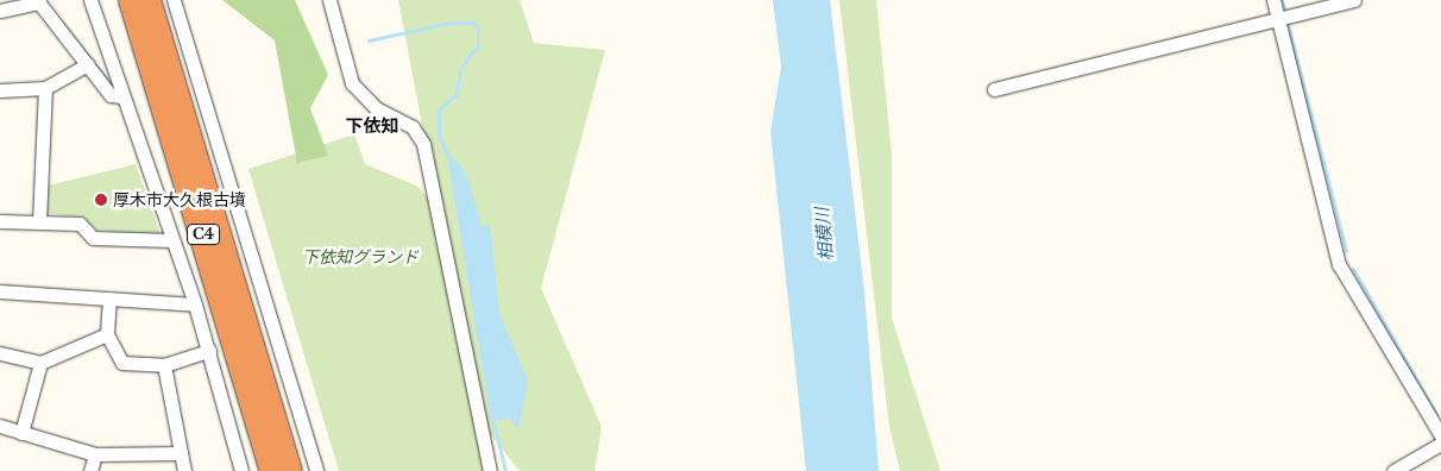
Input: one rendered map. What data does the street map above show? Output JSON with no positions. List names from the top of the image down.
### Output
{
  "streets": {
    "highway": ["C4"]
  },
  "districts": ["下依知"],
  "water": ["相模川"],
  "parks": ["下依知グランド"],
  "places": ["厚木市大久根古墳"]
}
